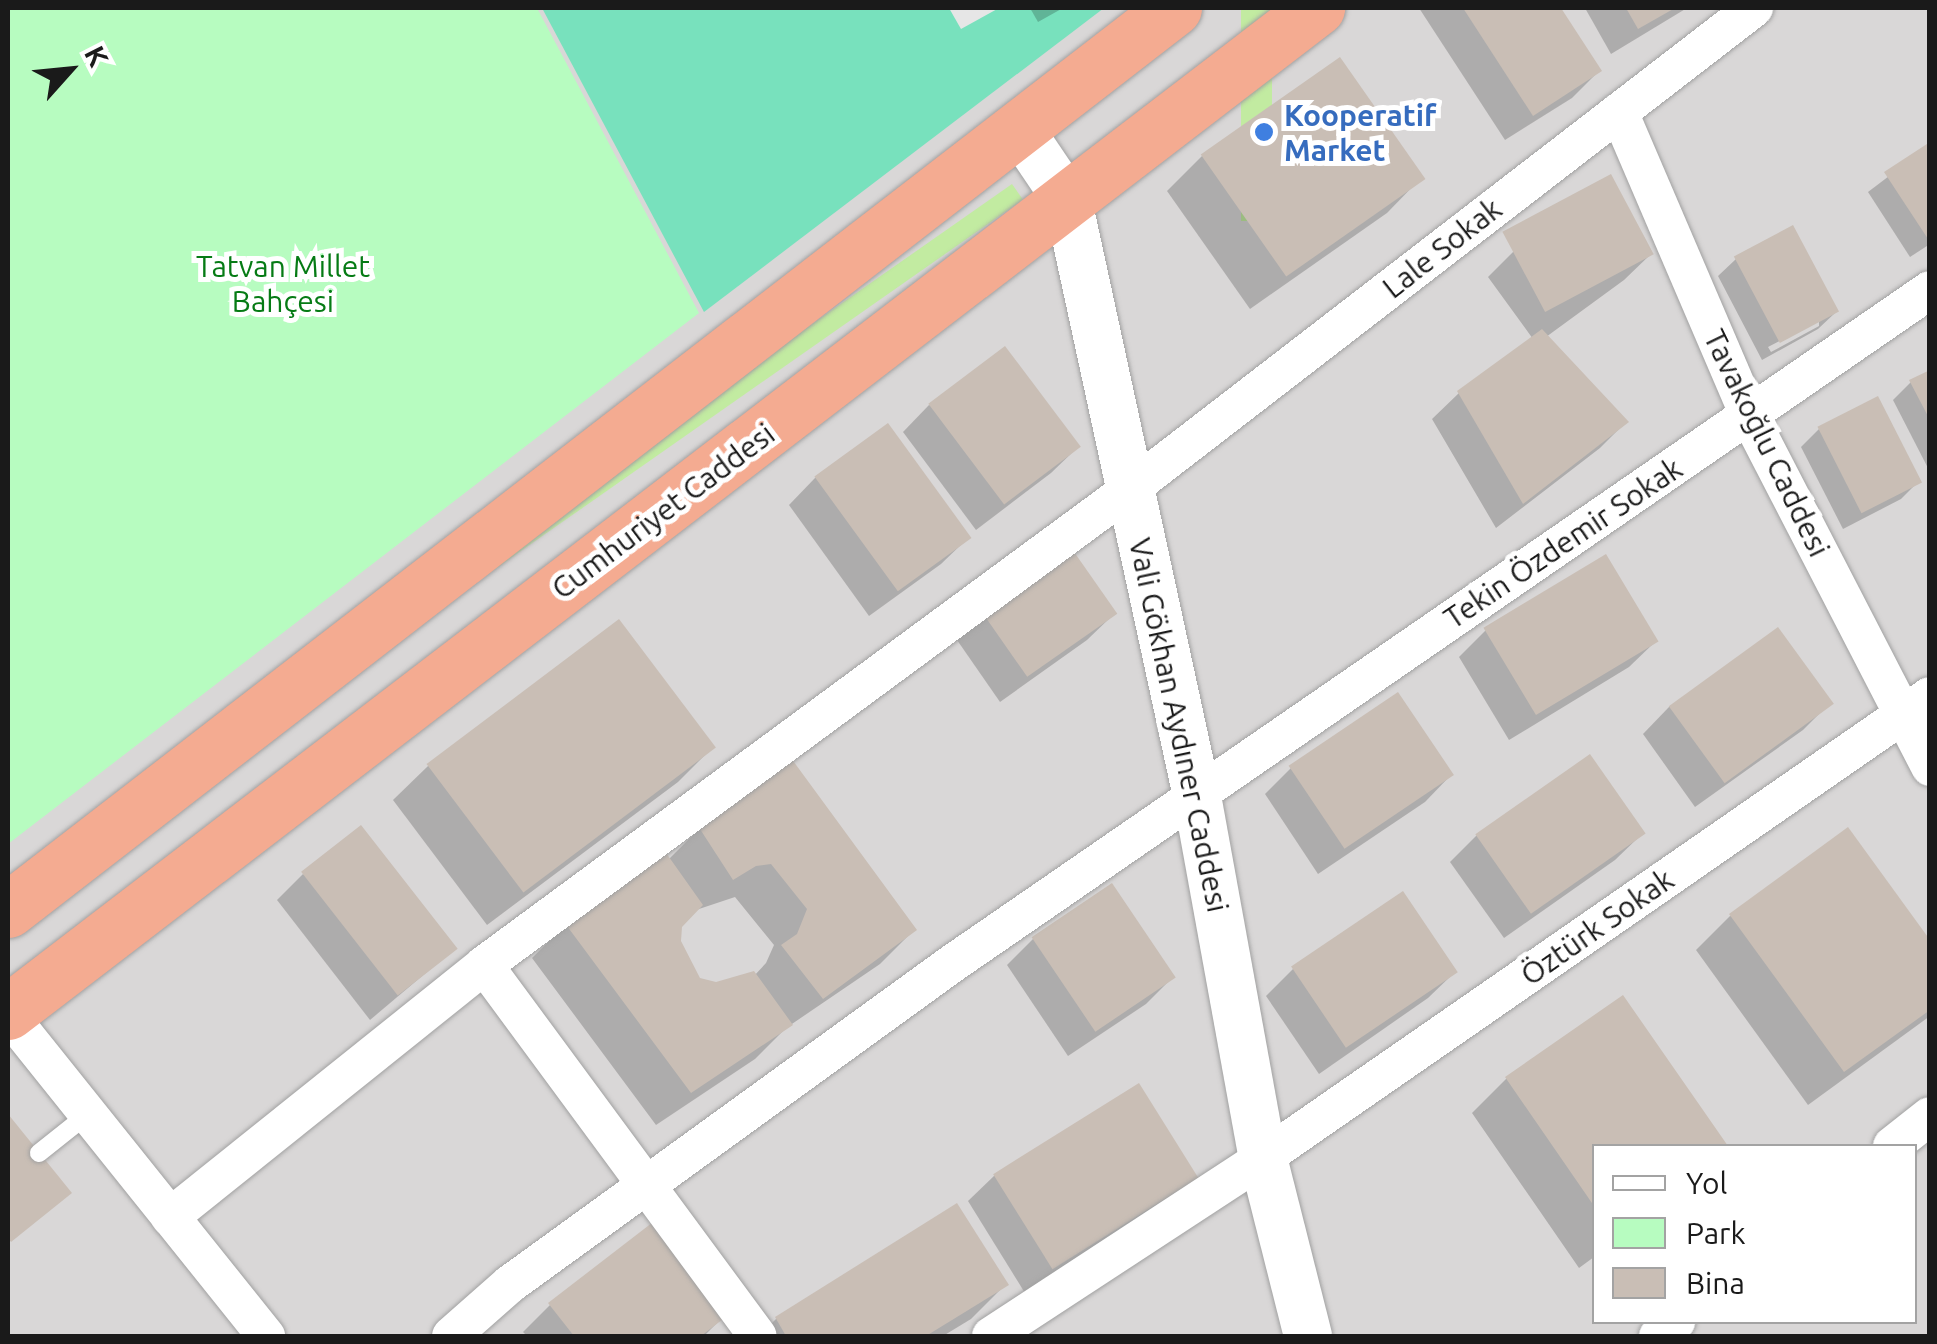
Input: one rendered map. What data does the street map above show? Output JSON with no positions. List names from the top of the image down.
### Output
{
  "streets": {
    "highway": ["Cumhuriyet Caddesi"],
    "street": [
      "Lale Sokak",
      "Tavakoğlu Caddesi",
      "Tekin Özdemir Sokak",
      "Vali Gökhan Aydıner Caddesi",
      "Öztürk Sokak"
    ]
  },
  "crossings": [
    ["Lale Sokak", "Tavakoğlu Caddesi"],
    ["Lale Sokak", "Vali Gökhan Aydıner Caddesi"],
    ["Tavakoğlu Caddesi", "Tekin Özdemir Sokak"],
    ["Tavakoğlu Caddesi", "Öztürk Sokak"],
    ["Cumhuriyet Caddesi", "Vali Gökhan Aydıner Caddesi"],
    ["Tekin Özdemir Sokak", "Vali Gökhan Aydıner Caddesi"],
    ["Vali Gökhan Aydıner Caddesi", "Öztürk Sokak"]
  ],
  "parks": ["Tatvan Millet Bahçesi"],
  "places": ["Kooperatif Market"],
  "legend": ["Yol", "Park", "Bina"],
  "north": "top right"
}
